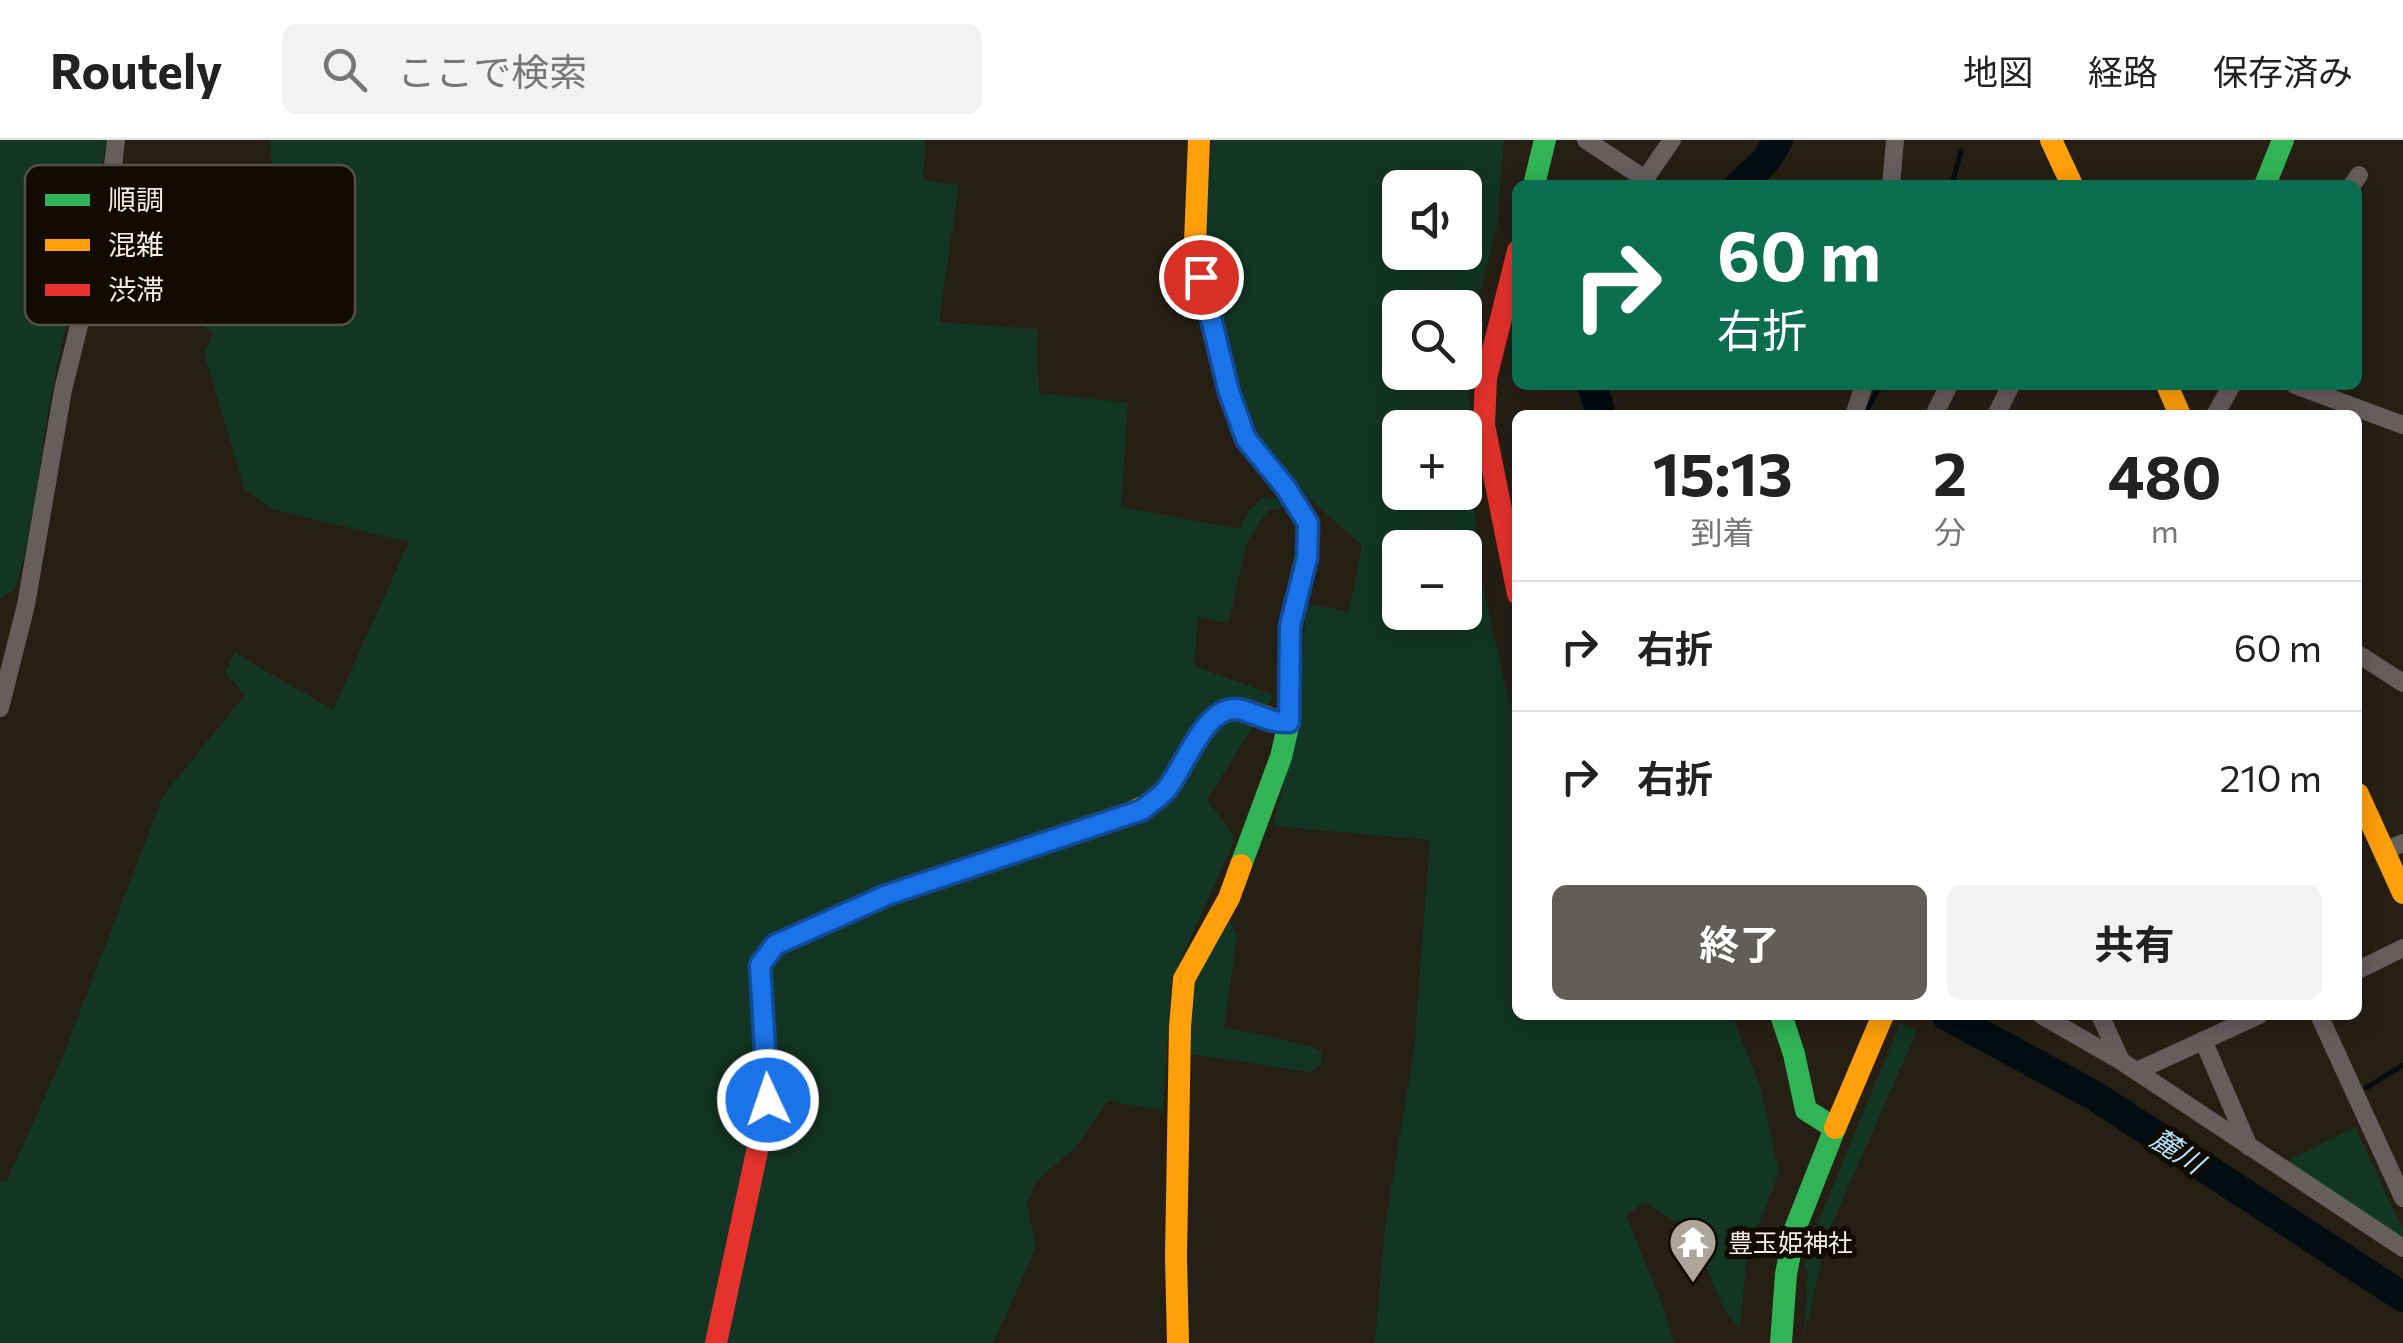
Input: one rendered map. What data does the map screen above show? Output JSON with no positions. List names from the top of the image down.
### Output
{
  "water": ["麓川"],
  "places": {
    "temple": ["豊玉姫神社"]
  },
  "legend": ["順調", "混雑", "渋滞"],
  "page": {
    "header": "Routely",
    "search": "ここで検索",
    "nav": ["地図", "経路", "保存済み"],
    "map_buttons": ["+", "−"],
    "turn": ["60 m", "右折"],
    "eta": [
      "15:13",
      "到着",
      "2",
      "分",
      "480",
      "m"
    ],
    "list": [
      {
        "name": "右折",
        "value": "60 m"
      },
      {
        "name": "右折",
        "value": "210 m"
      }
    ],
    "buttons": ["終了", "共有"]
  }
}
